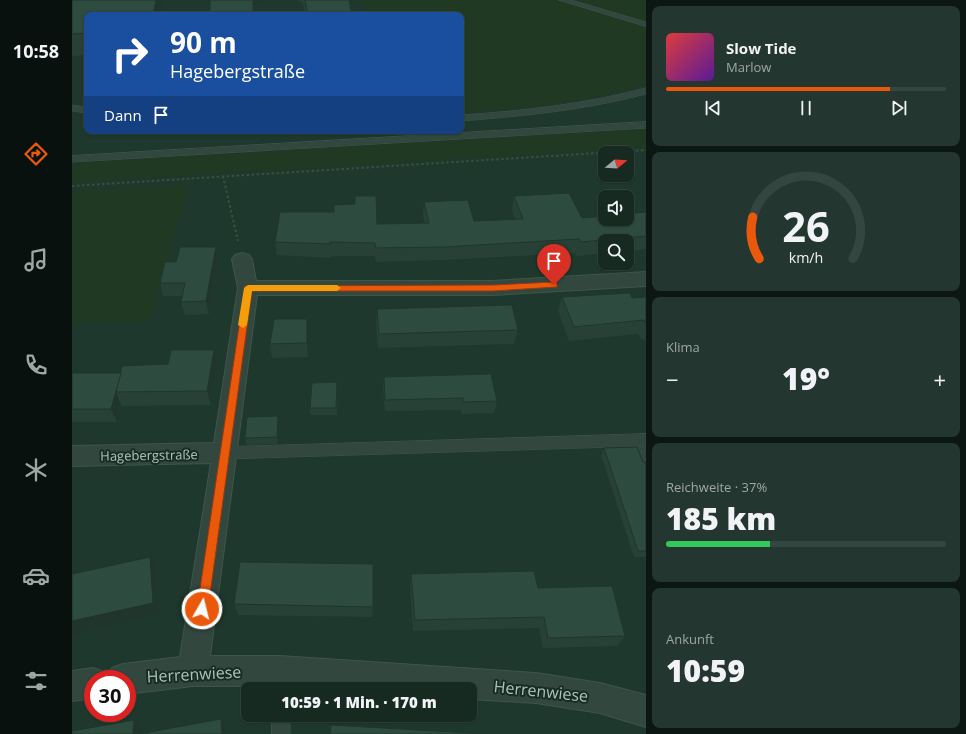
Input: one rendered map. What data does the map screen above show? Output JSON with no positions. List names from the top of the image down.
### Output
{
  "streets": {
    "street": ["Hagebergstraße", "Herrenwiese"]
  },
  "north": "right",
  "page": {
    "tabs": "10:58",
    "turn": ["90 m", "Hagebergstraße"],
    "song": ["Slow Tide", "Marlow"],
    "then": "Dann",
    "tile": [
      "Klima",
      ["Reichweite · 37%", "185 km"],
      ["Ankunft", "10:59"]
    ],
    "heat": ["−", "19°", "+"],
    "limit": "30",
    "trip": "10:59 · 1 Min. · 170 m",
    "gauge": ["26", "km/h"]
  }
}
